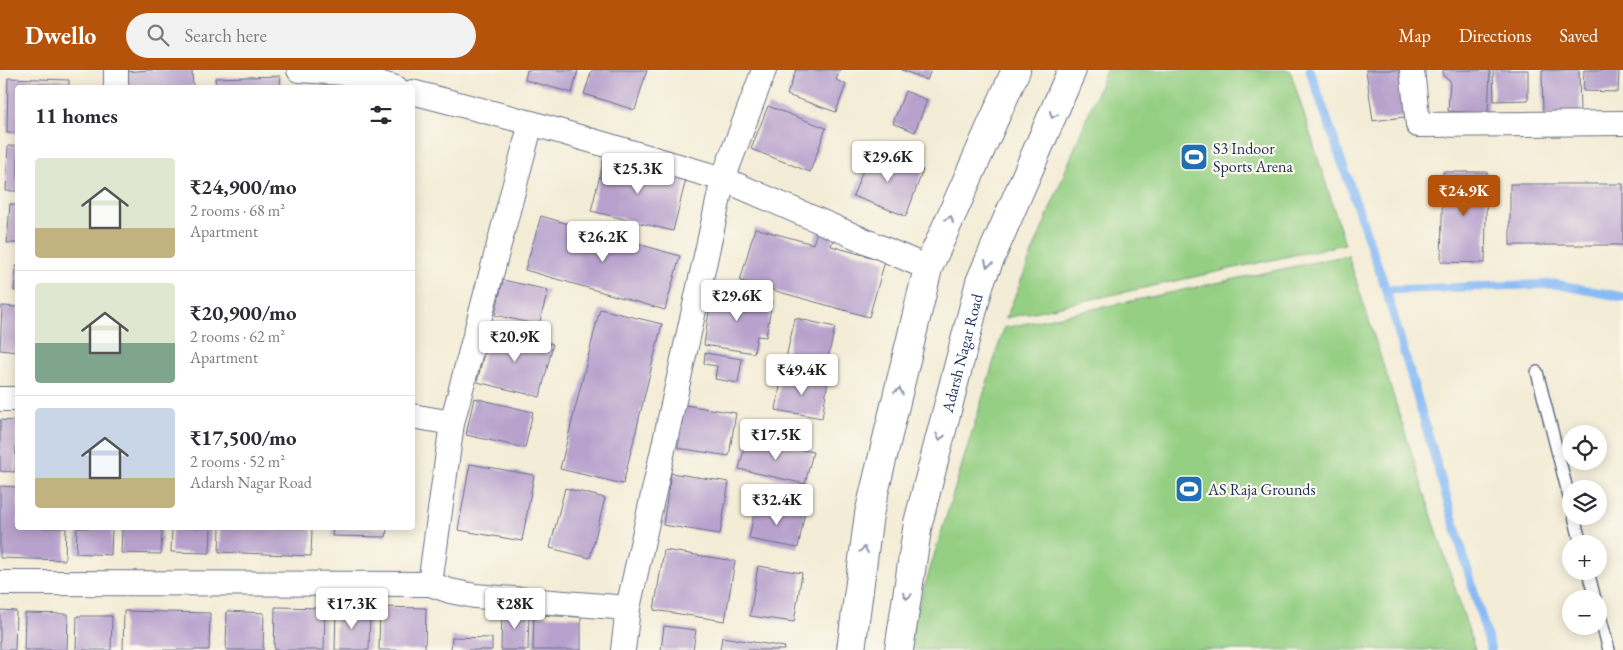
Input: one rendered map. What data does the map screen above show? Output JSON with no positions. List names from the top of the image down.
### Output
{
  "streets": {
    "main road": ["Adarsh Nagar Road"]
  },
  "places": {
    "sports": ["S3 Indoor Sports Arena", "AS Raja Grounds"]
  },
  "page": {
    "header": "Dwello",
    "search": "Search here",
    "nav": ["Map", "Directions", "Saved"],
    "heading": "11 homes",
    "price": [
      "₹29.6K",
      "₹25.3K",
      "₹24.9K",
      "₹26.2K",
      "₹29.6K",
      "₹20.9K",
      "₹49.4K",
      "₹17.5K",
      "₹32.4K",
      "₹17.3K",
      "₹28K"
    ],
    "list": [
      {
        "name": "₹24,900/mo",
        "note": "2 rooms · 68 m² · Apartment"
      },
      {
        "name": "₹20,900/mo",
        "note": "2 rooms · 62 m² · Apartment"
      },
      {
        "name": "₹17,500/mo",
        "note": "2 rooms · 52 m² · Adarsh Nagar Road"
      }
    ],
    "map_buttons": ["+", "−"]
  }
}
